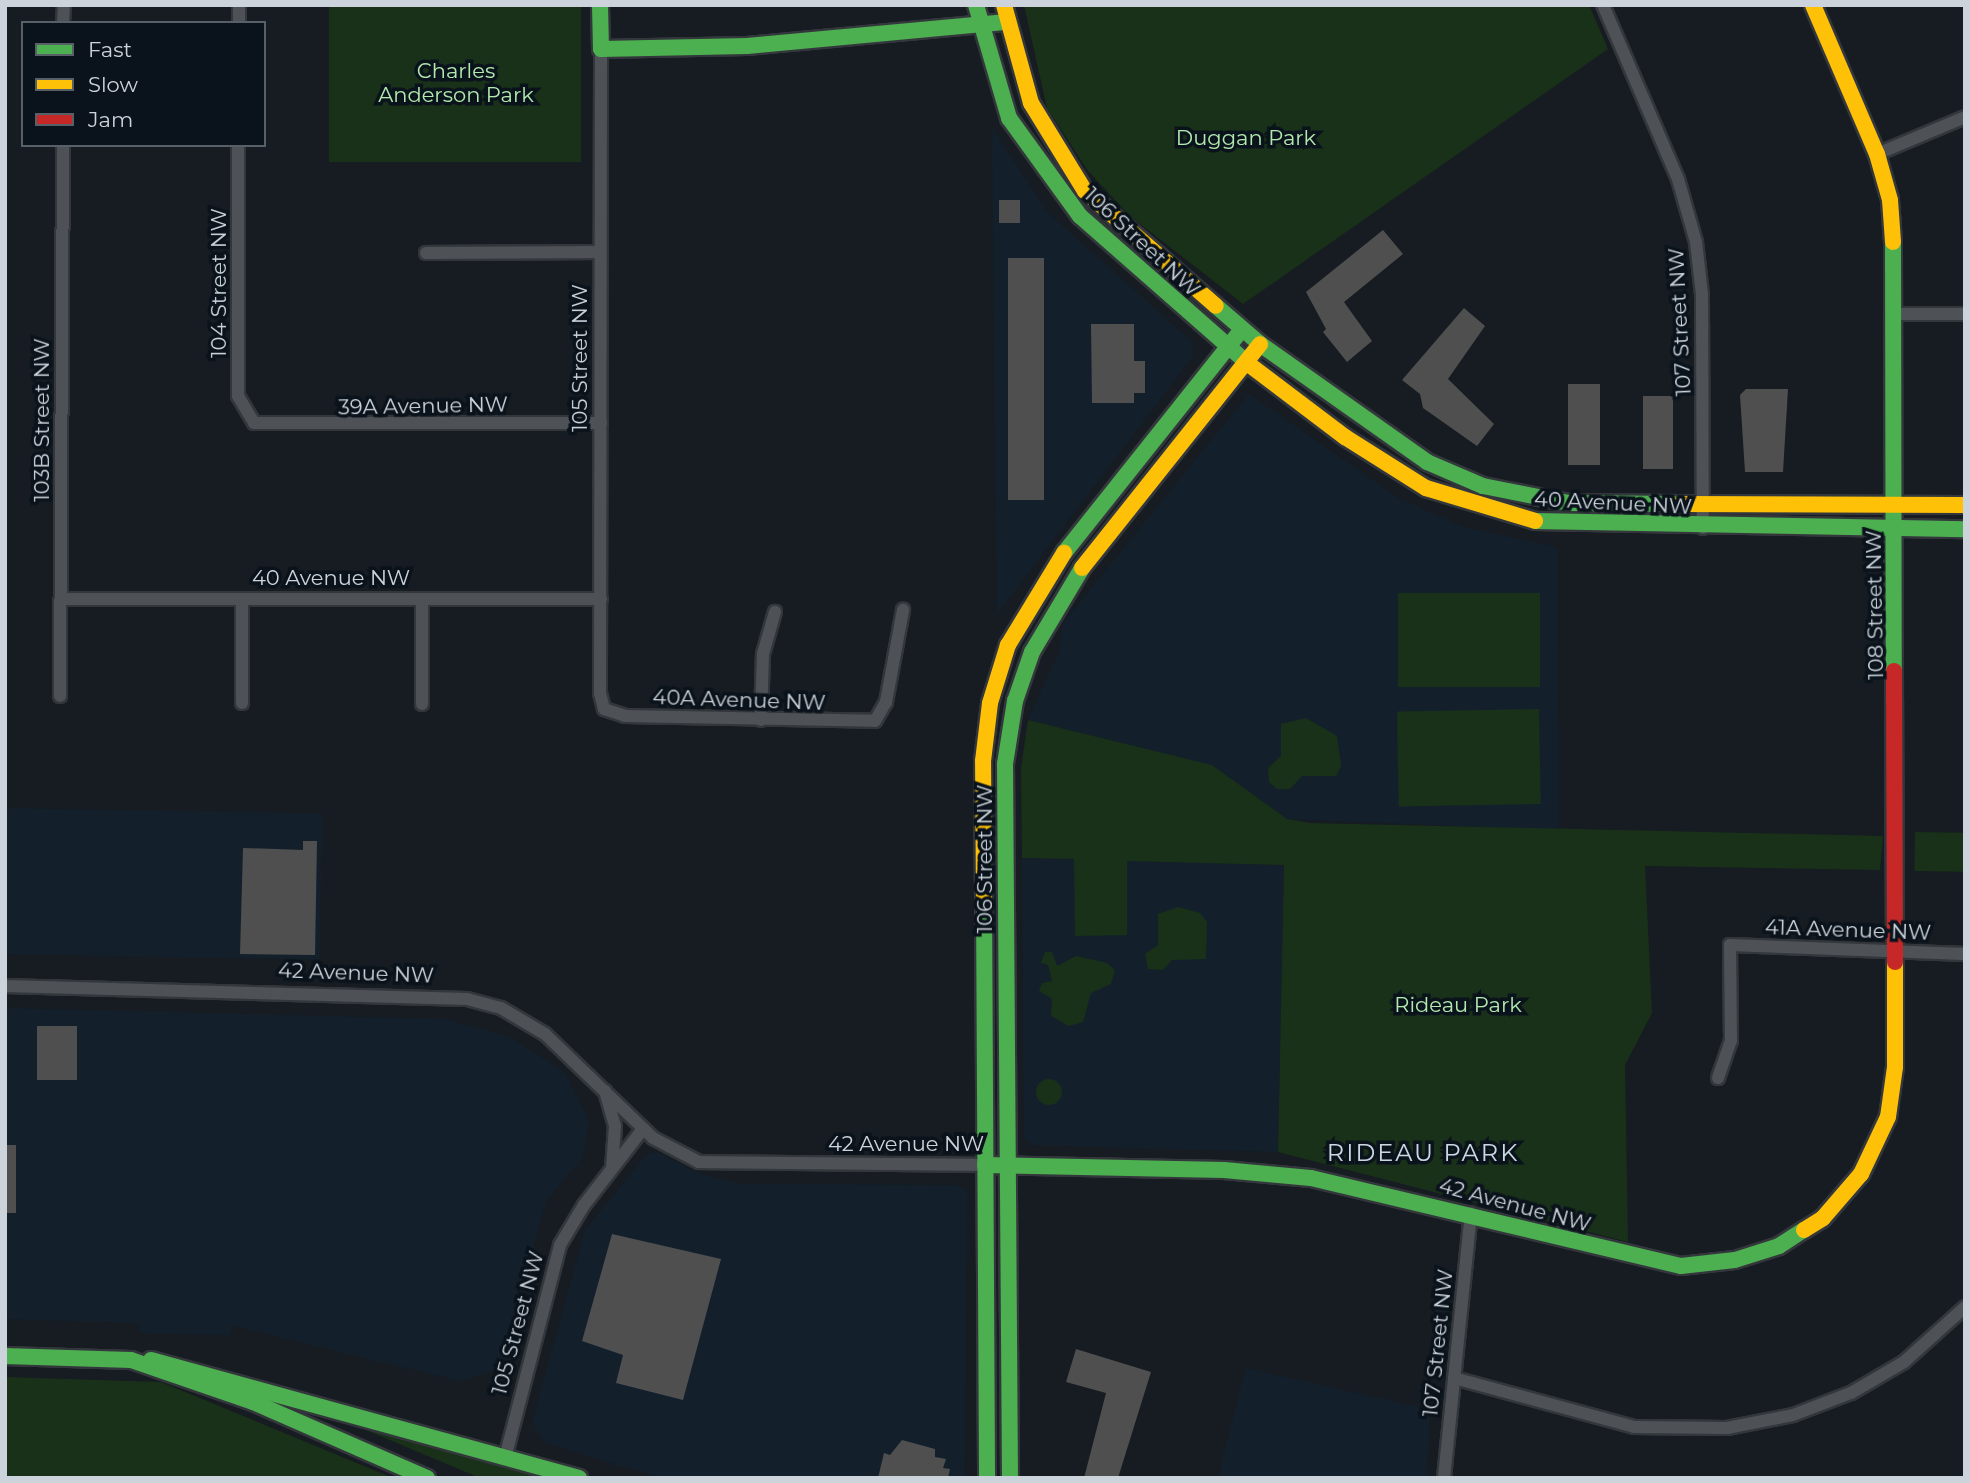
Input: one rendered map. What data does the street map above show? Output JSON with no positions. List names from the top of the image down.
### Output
{
  "streets": {
    "main road": [
      "106 Street NW",
      "105 Street NW",
      "40 Avenue NW",
      "108 Street NW",
      "42 Avenue NW"
    ],
    "street": [
      "104 Street NW",
      "107 Street NW",
      "39A Avenue NW",
      "103B Street NW",
      "40A Avenue NW",
      "41A Avenue NW"
    ]
  },
  "crossings": [
    ["106 Street NW", "40 Avenue NW"],
    ["106 Street NW", "42 Avenue NW"],
    ["104 Street NW", "39A Avenue NW"],
    ["107 Street NW", "40 Avenue NW"],
    ["107 Street NW", "42 Avenue NW"],
    ["105 Street NW", "39A Avenue NW"],
    ["105 Street NW", "40 Avenue NW"],
    ["105 Street NW", "40A Avenue NW"],
    ["105 Street NW", "42 Avenue NW"],
    ["103B Street NW", "40 Avenue NW"],
    ["40 Avenue NW", "108 Street NW"],
    ["108 Street NW", "41A Avenue NW"],
    ["108 Street NW", "42 Avenue NW"]
  ],
  "districts": ["RIDEAU PARK"],
  "parks": ["Charles Anderson Park", "Duggan Park", "Rideau Park"],
  "legend": ["Fast", "Slow", "Jam"]
}
